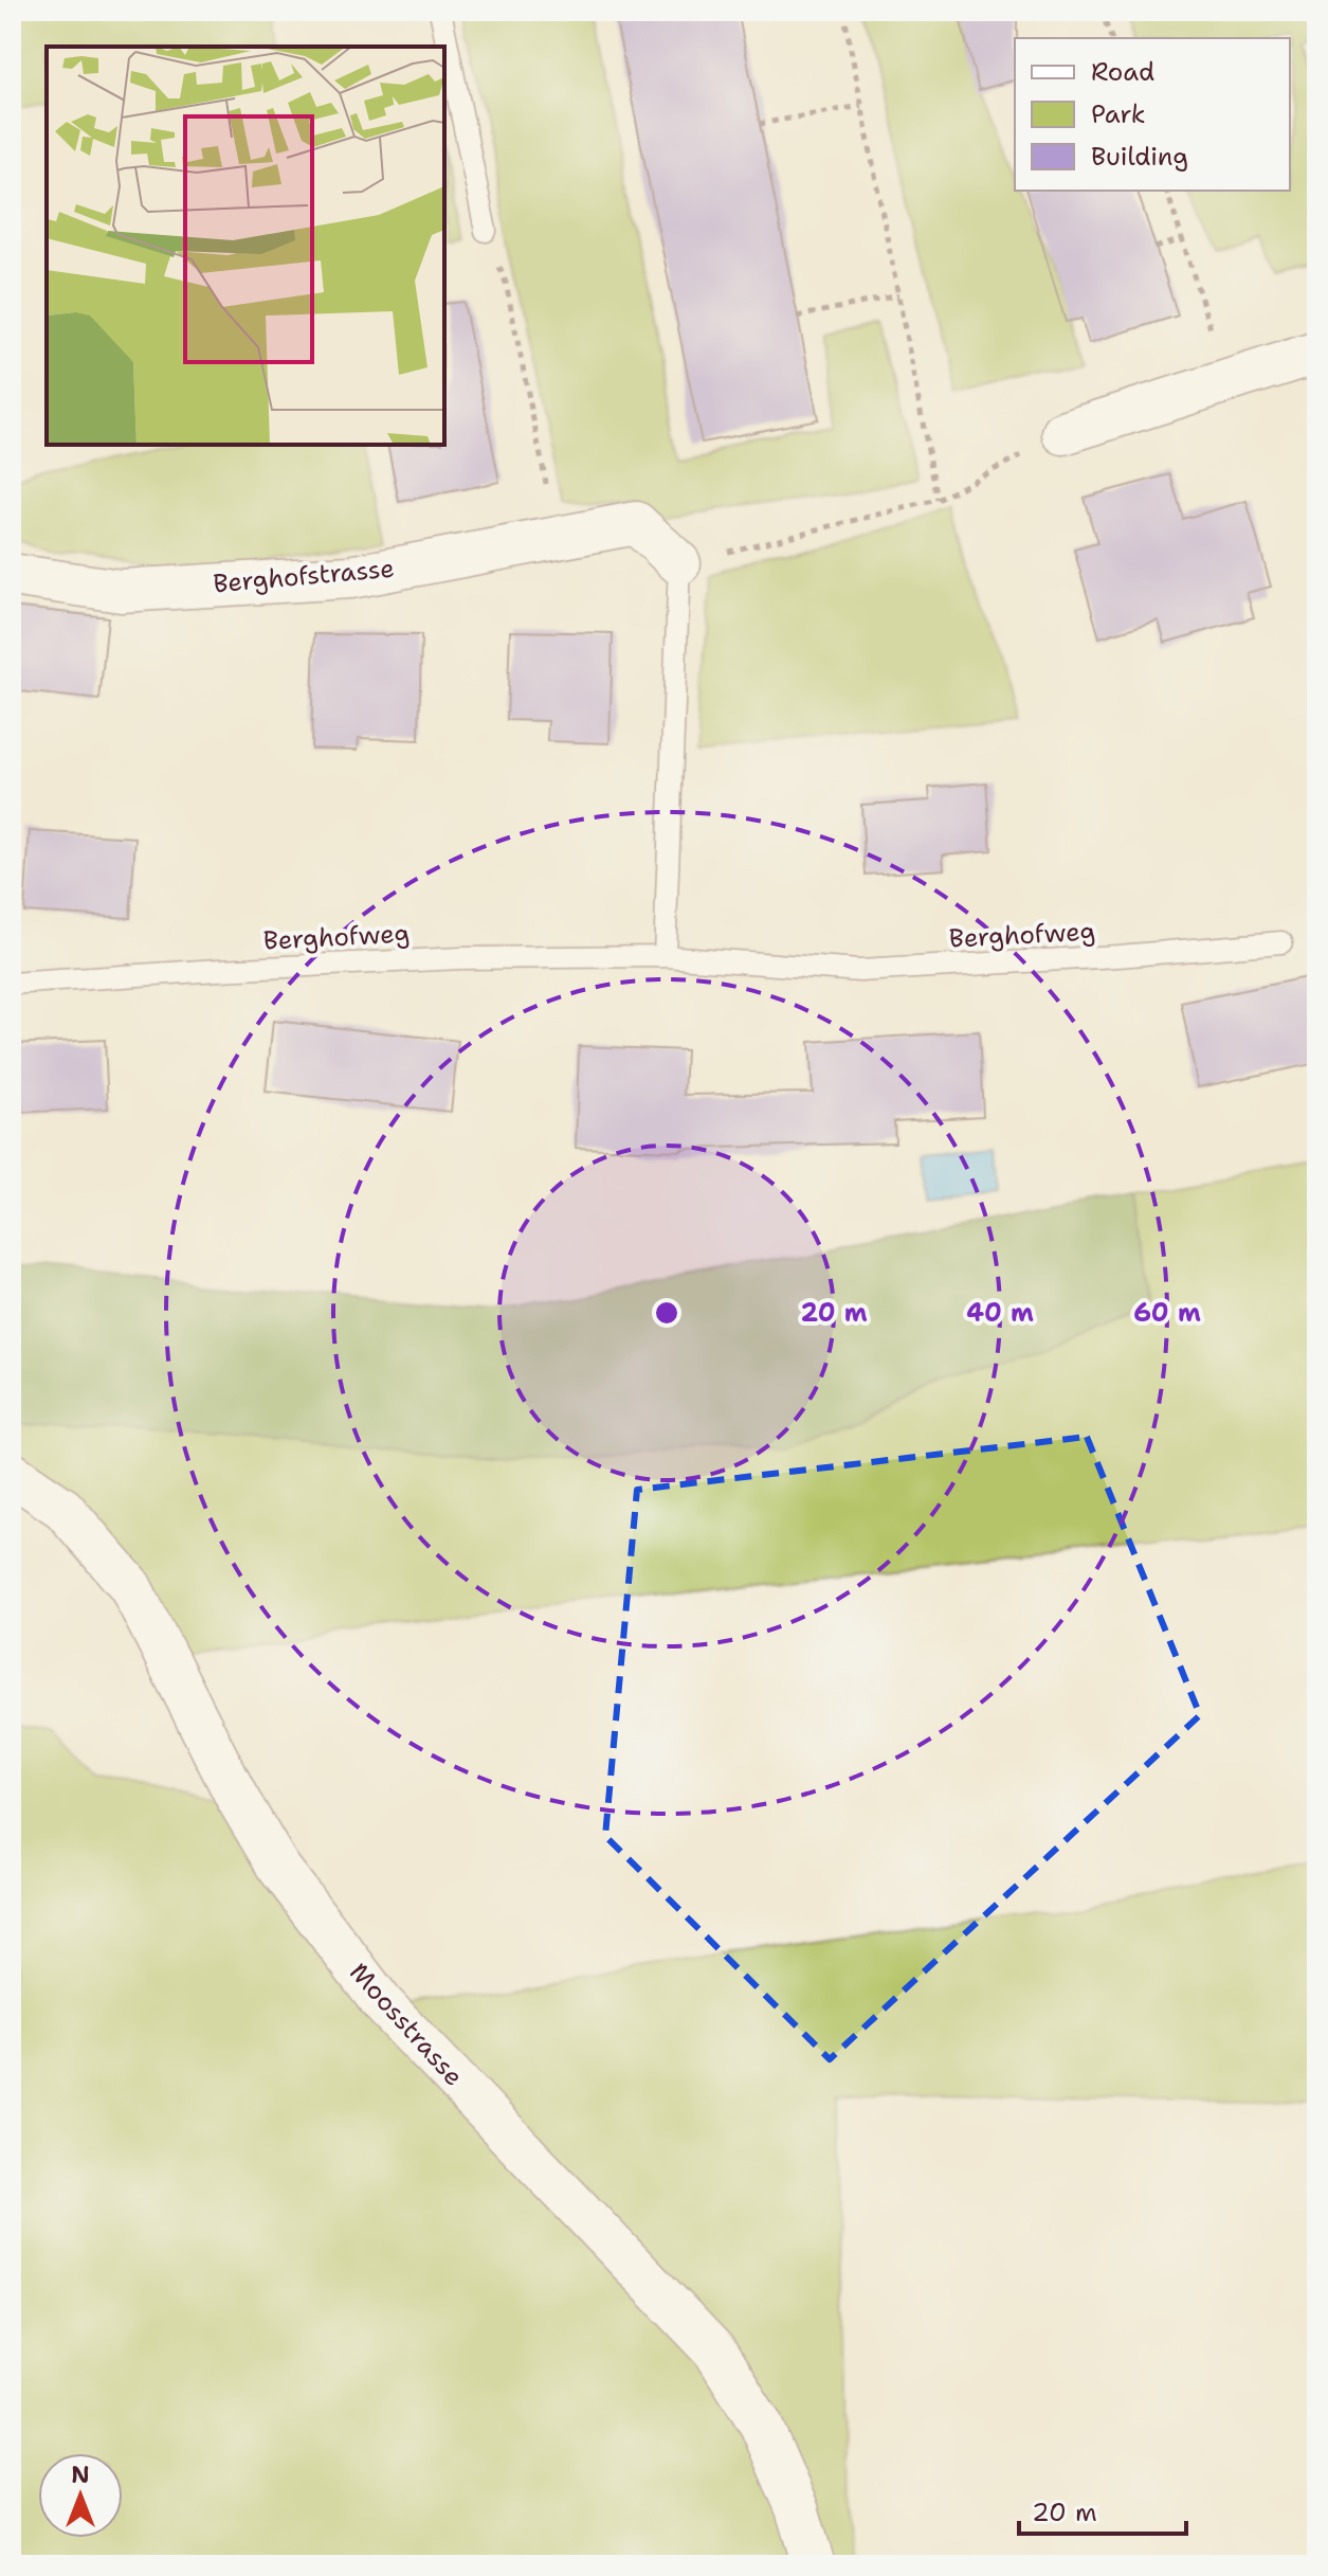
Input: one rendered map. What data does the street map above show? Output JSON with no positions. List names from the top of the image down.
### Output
{
  "streets": {
    "street": ["Berghofstrasse", "Moosstrasse"],
    "lane": ["Berghofweg"]
  },
  "legend": ["Road", "Park", "Building"],
  "scale_bar": "20 m",
  "north": "top",
  "rings": ["20 m", "40 m", "60 m"]
}
